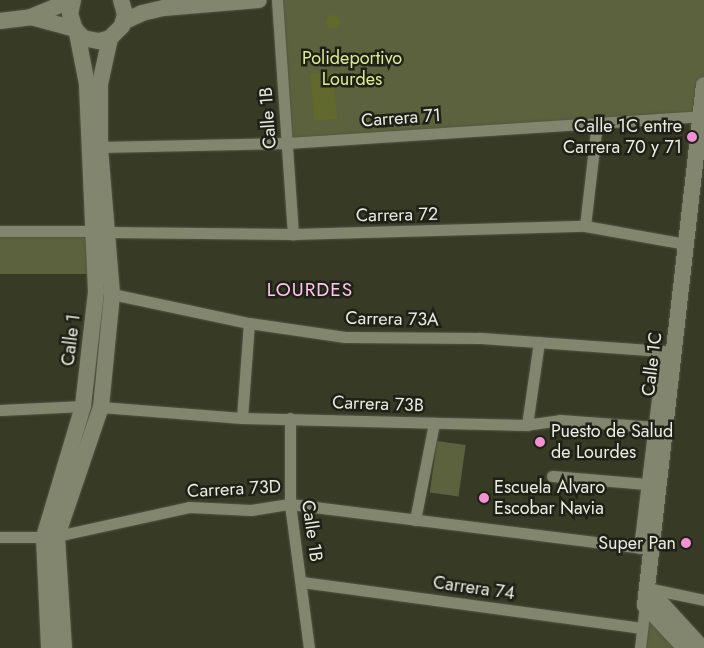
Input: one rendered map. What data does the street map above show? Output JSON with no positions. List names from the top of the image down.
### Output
{
  "streets": {
    "street": [
      "Calle 1B",
      "Carrera 71",
      "Carrera 72",
      "Carrera 73A",
      "Calle 1",
      "Calle 1C",
      "Carrera 73B",
      "Carrera 73D",
      "Carrera 74"
    ]
  },
  "crossings": [
    ["Calle 1B", "Carrera 71"],
    ["Calle 1B", "Carrera 72"],
    ["Calle 1B", "Carrera 73B"],
    ["Calle 1B", "Carrera 73D"],
    ["Calle 1B", "Carrera 74"],
    ["Carrera 71", "Calle 1"],
    ["Carrera 71", "Calle 1C"],
    ["Carrera 72", "Calle 1"],
    ["Carrera 72", "Calle 1C"],
    ["Carrera 73A", "Calle 1"],
    ["Carrera 73A", "Calle 1C"],
    ["Calle 1", "Carrera 73B"],
    ["Calle 1", "Carrera 73D"],
    ["Calle 1C", "Carrera 73D"],
    ["Calle 1C", "Carrera 74"]
  ],
  "districts": ["LOURDES"],
  "parks": ["Polideportivo Lourdes"],
  "places": [
    "Calle 1C entre Carrera 70 y 71",
    "Puesto de Salud de Lourdes",
    "Escuela Alvaro Escobar Navia",
    "Super Pan"
  ]
}
